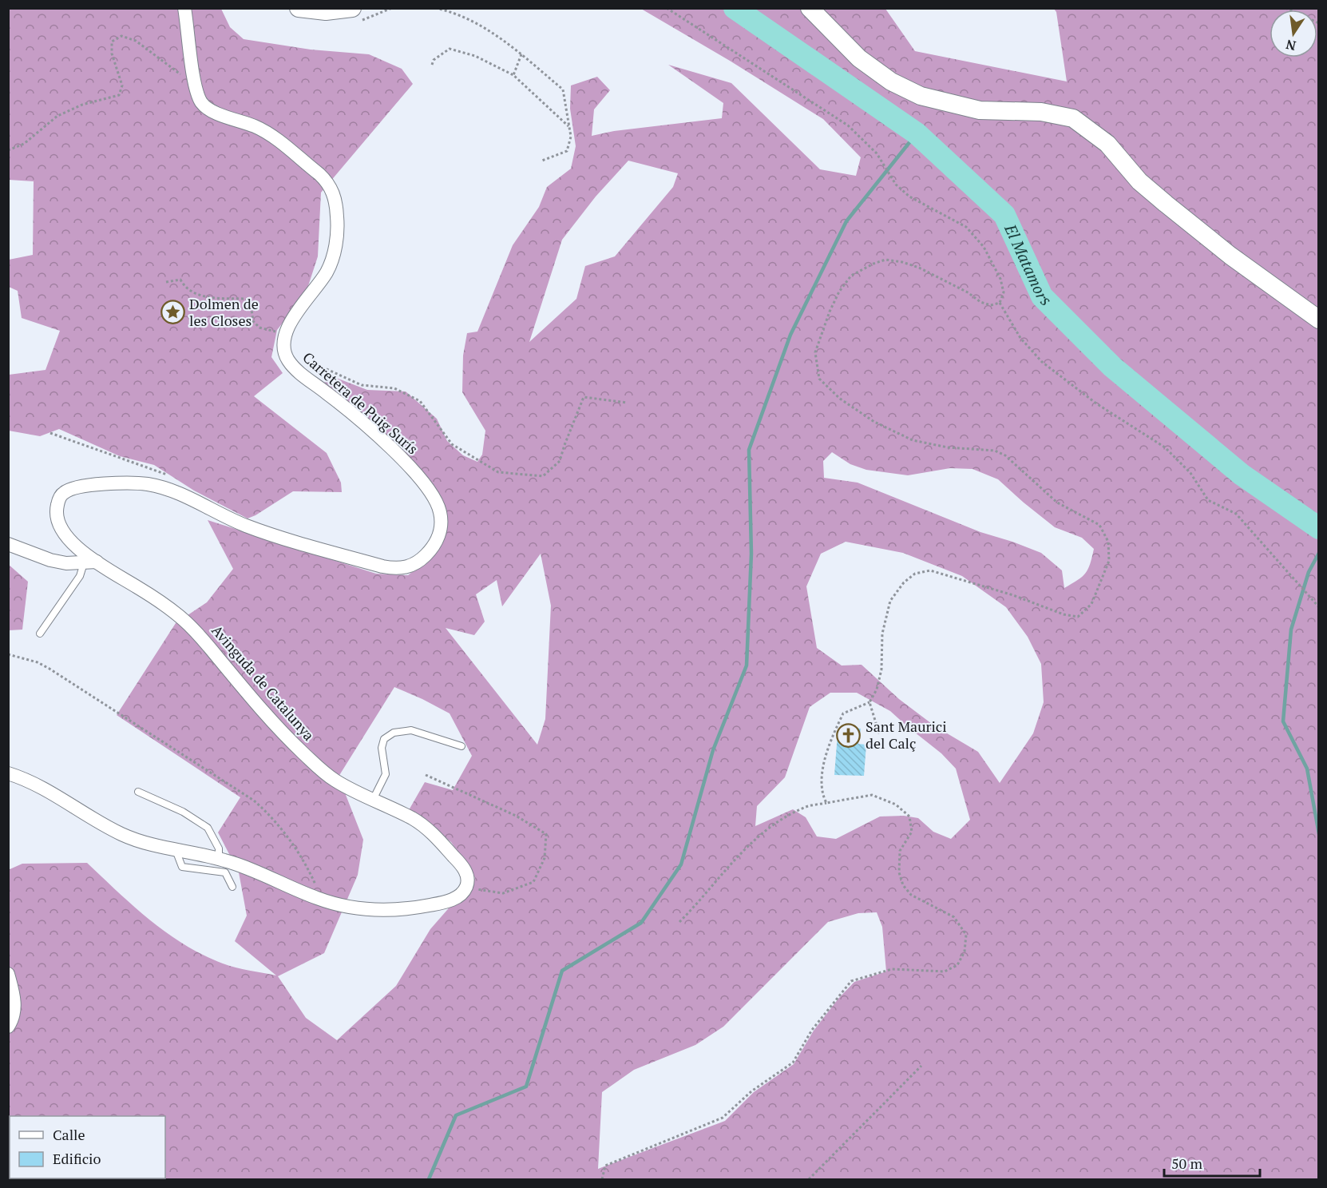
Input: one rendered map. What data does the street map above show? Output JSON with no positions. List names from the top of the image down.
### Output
{
  "streets": {
    "street": ["Carretera de Puig Surís", "Avinguda de Catalunya"]
  },
  "crossings": [
    ["Carretera de Puig Surís", "Avinguda de Catalunya"]
  ],
  "water": ["El Matamors"],
  "places": {
    "place": ["Dolmen de les Closes"],
    "church": ["Sant Maurici del Calç"]
  },
  "legend": ["Calle", "Edificio"],
  "scale_bar": "50 m",
  "north": "bottom"
}
